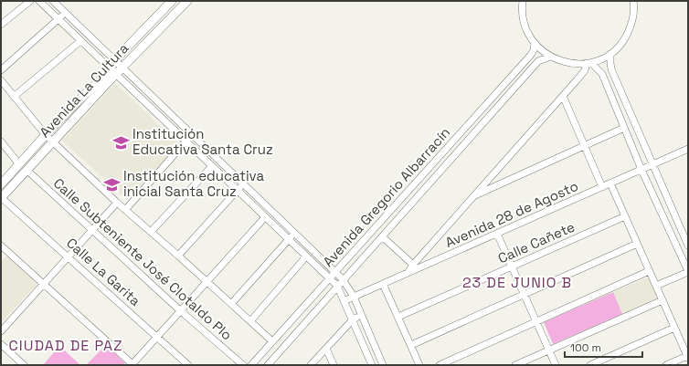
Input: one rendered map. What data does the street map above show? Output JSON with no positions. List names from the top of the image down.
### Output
{
  "streets": {
    "main road": ["Avenida La Cultura"],
    "street": [
      "Avenida Gregorio Albarracín",
      "Avenida 28 de Agosto",
      "Calle Cañete",
      "Calle Subteniente José Clotaldo Plo",
      "Calle La Garita"
    ]
  },
  "crossings": [
    ["Avenida La Cultura", "Calle Subteniente José Clotaldo Plo"],
    ["Avenida La Cultura", "Calle La Garita"]
  ],
  "districts": ["23 DE JUNIO B", "CIUDAD DE PAZ"],
  "places": {
    "school or university": ["Institución Educativa Santa Cruz", "Institución educativa inicial Santa Cruz"]
  },
  "scale_bar": "100 m"
}
